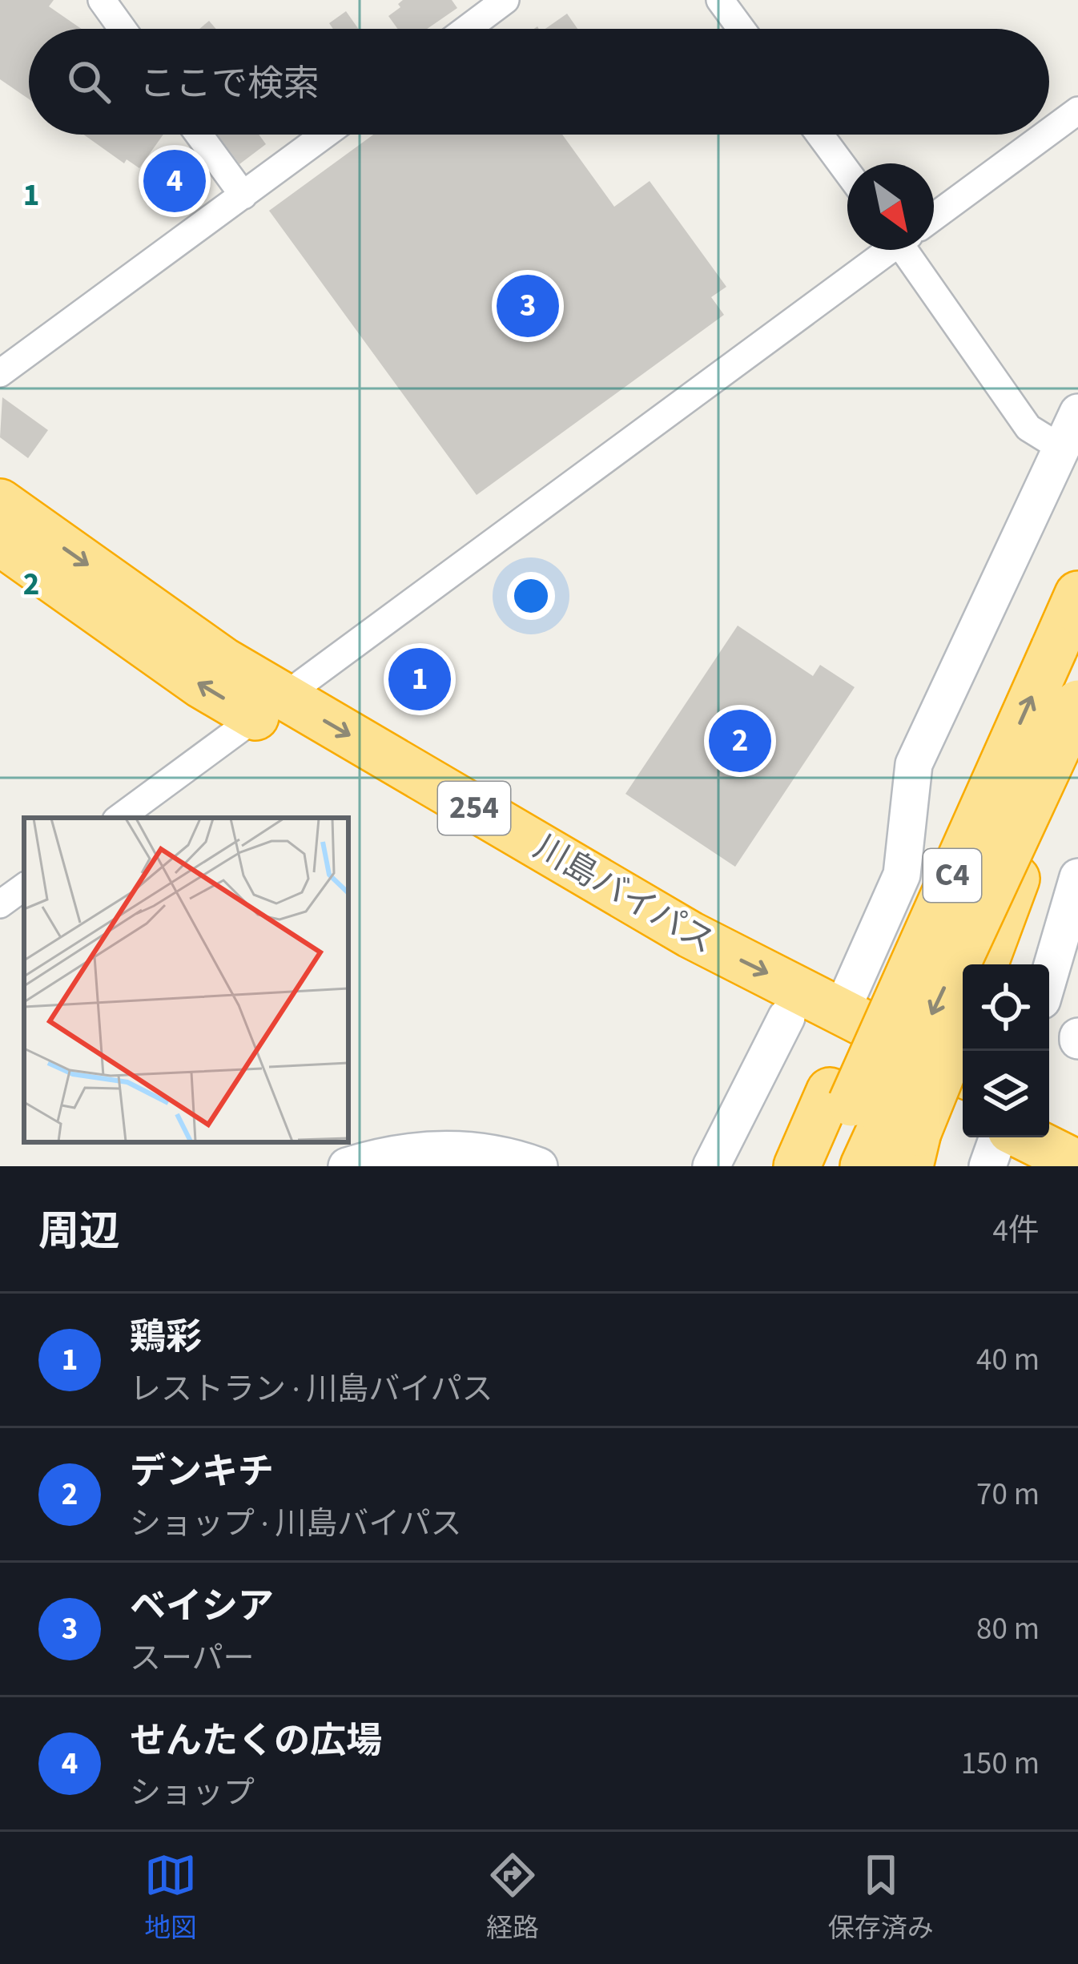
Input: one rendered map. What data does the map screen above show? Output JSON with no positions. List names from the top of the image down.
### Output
{
  "streets": {
    "highway": ["254", "C4", "川島バイパス"]
  },
  "north": "bottom right",
  "page": {
    "search": "ここで検索",
    "pins": [
      "4",
      "3",
      "1",
      "2"
    ],
    "heading": ["周辺", "4件"],
    "list": [
      {
        "mark": "1",
        "name": "鶏彩",
        "note": "レストラン · 川島バイパス",
        "value": "40 m"
      },
      {
        "mark": "2",
        "name": "デンキチ",
        "note": "ショップ · 川島バイパス",
        "value": "70 m"
      },
      {
        "mark": "3",
        "name": "ベイシア",
        "note": "スーパー",
        "value": "80 m"
      },
      {
        "mark": "4",
        "name": "せんたくの広場",
        "note": "ショップ",
        "value": "150 m"
      }
    ],
    "nav": ["地図", "経路", "保存済み"]
  },
  "grid": {
    "rows": ["1", "2"]
  }
}
